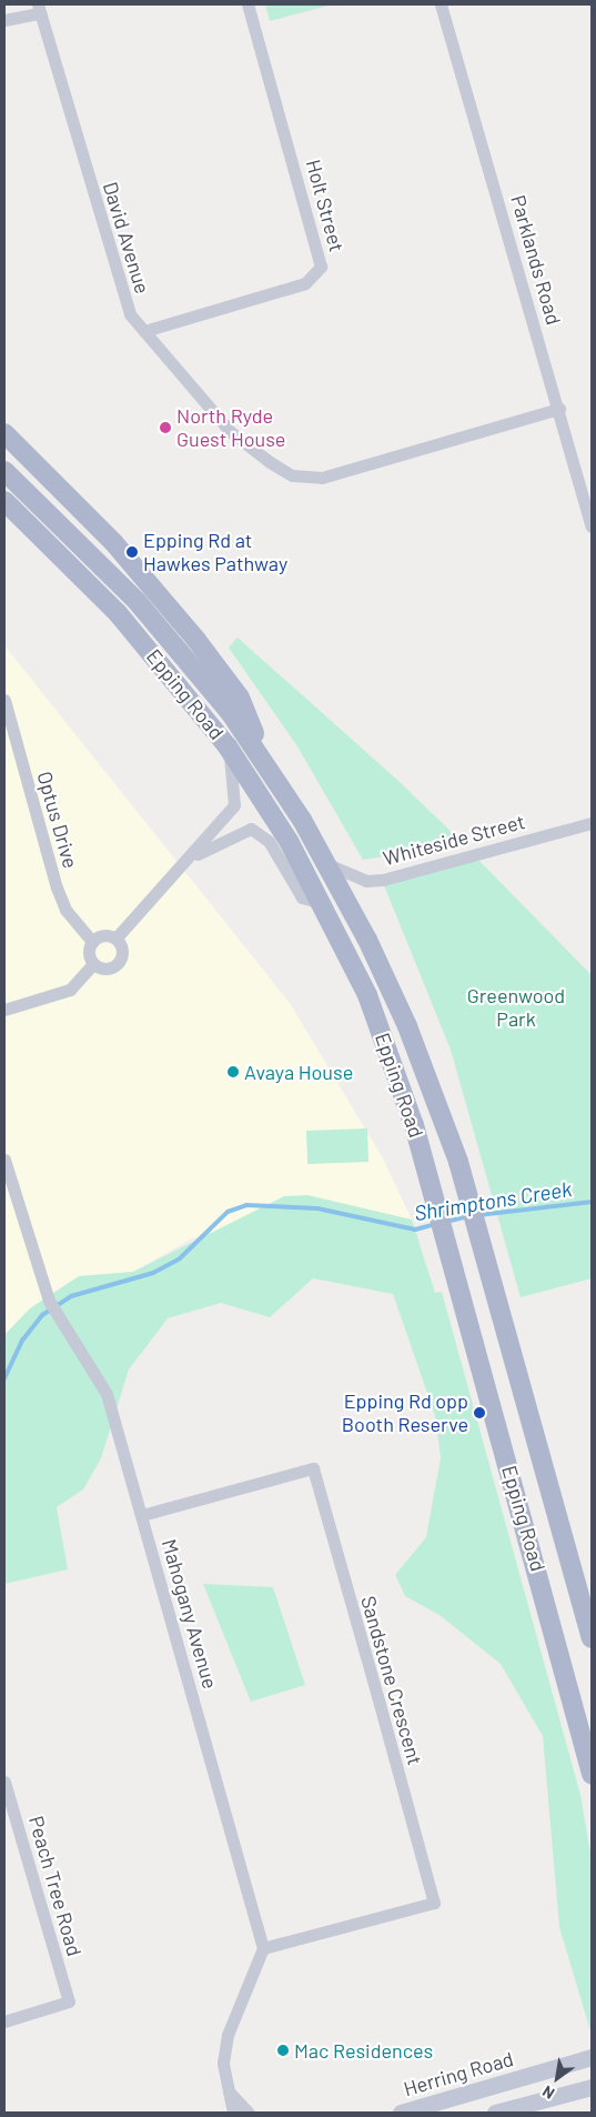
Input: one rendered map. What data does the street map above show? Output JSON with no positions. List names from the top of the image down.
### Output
{
  "streets": {
    "main road": ["Epping Road", "Herring Road"],
    "street": [
      "Holt Street",
      "David Avenue",
      "Parklands Road",
      "Optus Drive",
      "Whiteside Street",
      "Mahogany Avenue",
      "Sandstone Crescent",
      "Peach Tree Road"
    ]
  },
  "crossings": [
    ["Holt Street", "David Avenue"],
    ["David Avenue", "Parklands Road"],
    ["Epping Road", "Whiteside Street"],
    ["Mahogany Avenue", "Sandstone Crescent"]
  ],
  "water": ["Shrimptons Creek"],
  "parks": ["Greenwood Park"],
  "places": [
    "North Ryde Guest House",
    "Epping Rd at Hawkes Pathway",
    "Avaya House",
    "Epping Rd opp Booth Reserve",
    "Mac Residences"
  ],
  "north": "bottom left"
}
